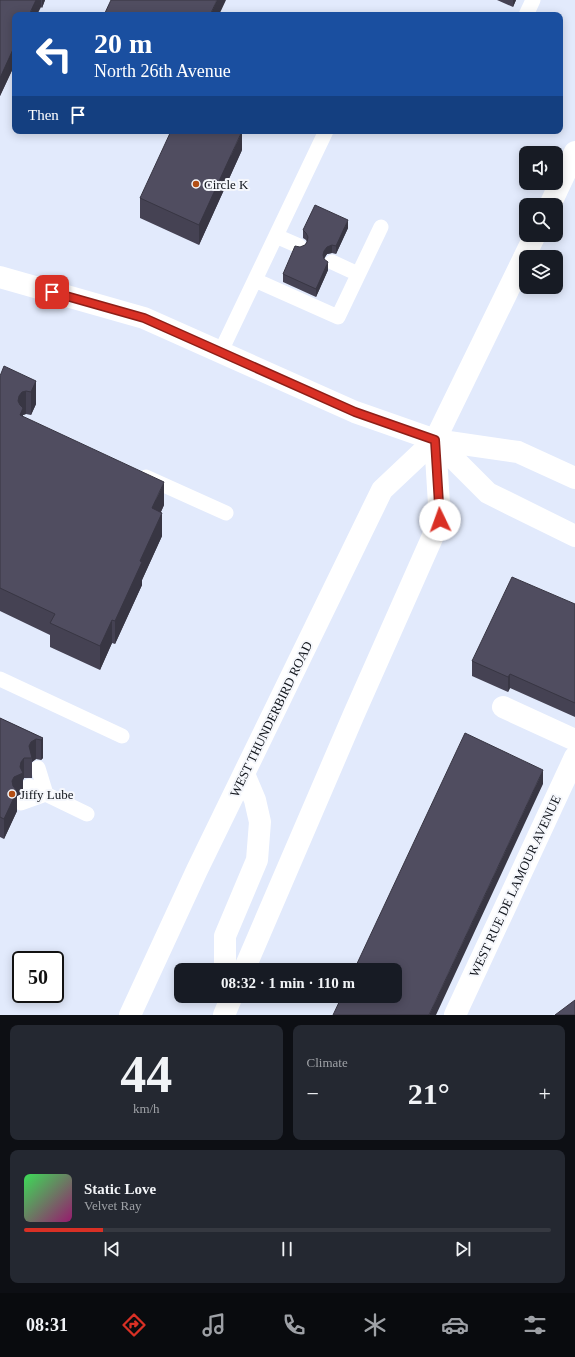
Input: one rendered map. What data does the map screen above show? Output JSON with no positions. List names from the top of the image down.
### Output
{
  "streets": {
    "main road": ["WEST THUNDERBIRD ROAD", "WEST RUE DE LAMOUR AVENUE"]
  },
  "places": ["Circle K", "Jiffy Lube"],
  "page": {
    "turn": ["20 m", "North 26th Avenue"],
    "then": "Then",
    "limit": "50",
    "trip": "08:32 · 1 min · 110 m",
    "tile": [
      ["44", "km/h"],
      "Climate"
    ],
    "heat": ["−", "21°", "+"],
    "song": ["Static Love", "Velvet Ray"],
    "tabs": "08:31"
  }
}
